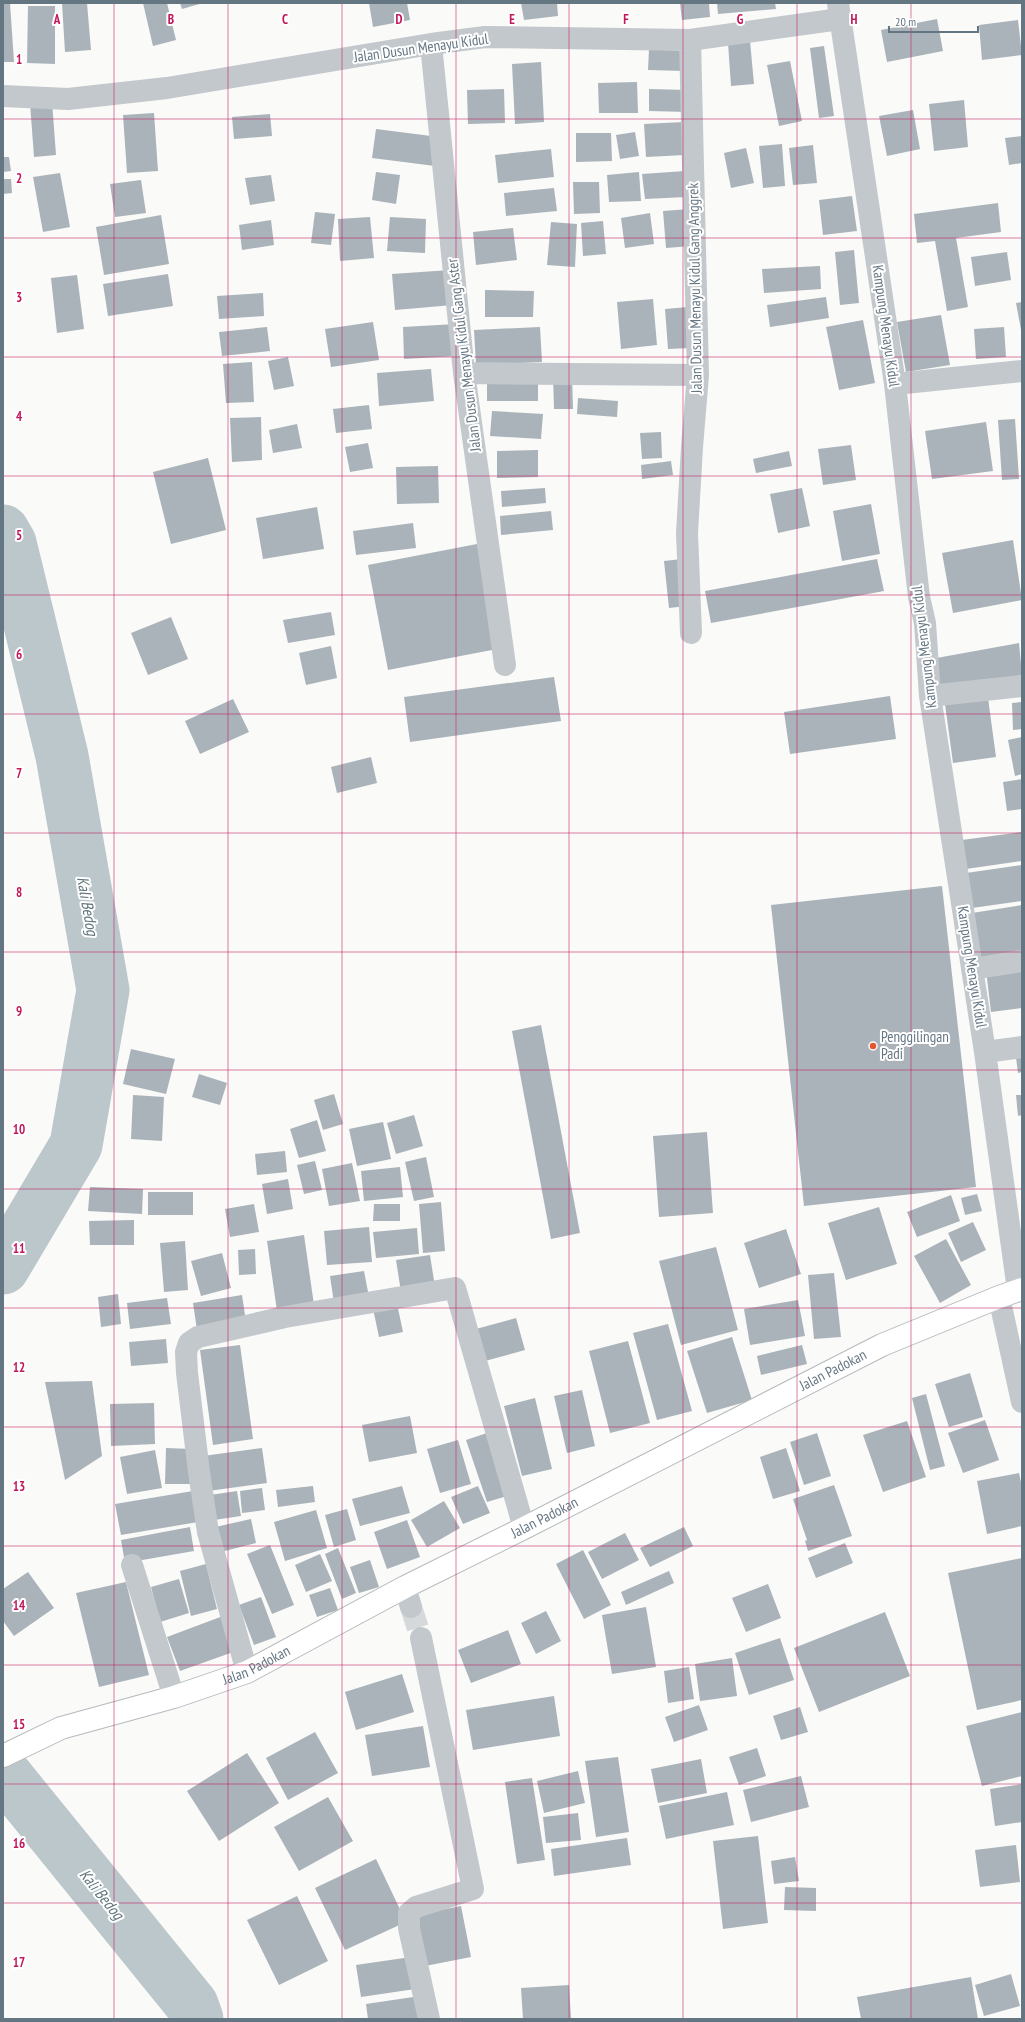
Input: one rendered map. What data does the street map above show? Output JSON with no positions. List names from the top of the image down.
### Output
{
  "streets": {
    "main road": ["Jalan Padokan"],
    "street": [
      "Jalan Dusun Menayu Kidul",
      "Jalan Dusun Menayu Kidul Gang Anggrek",
      "Kampung Menayu Kidul",
      "Jalan Dusun Menayu Kidul Gang Aster"
    ]
  },
  "crossings": [
    ["Jalan Dusun Menayu Kidul", "Jalan Dusun Menayu Kidul Gang Anggrek"],
    ["Jalan Dusun Menayu Kidul", "Kampung Menayu Kidul"],
    ["Jalan Dusun Menayu Kidul", "Jalan Dusun Menayu Kidul Gang Aster"],
    ["Kampung Menayu Kidul", "Jalan Padokan"]
  ],
  "water": ["Kali Bedog"],
  "places": ["Penggilingan Padi"],
  "scale_bar": "20 m",
  "grid": {
    "columns": [
      "A",
      "B",
      "C",
      "D",
      "E",
      "F",
      "G",
      "H"
    ],
    "rows": [
      "1",
      "2",
      "3",
      "4",
      "5",
      "6",
      "7",
      "8",
      "9",
      "10",
      "11",
      "12",
      "13",
      "14",
      "15",
      "16",
      "17"
    ]
  }
}
